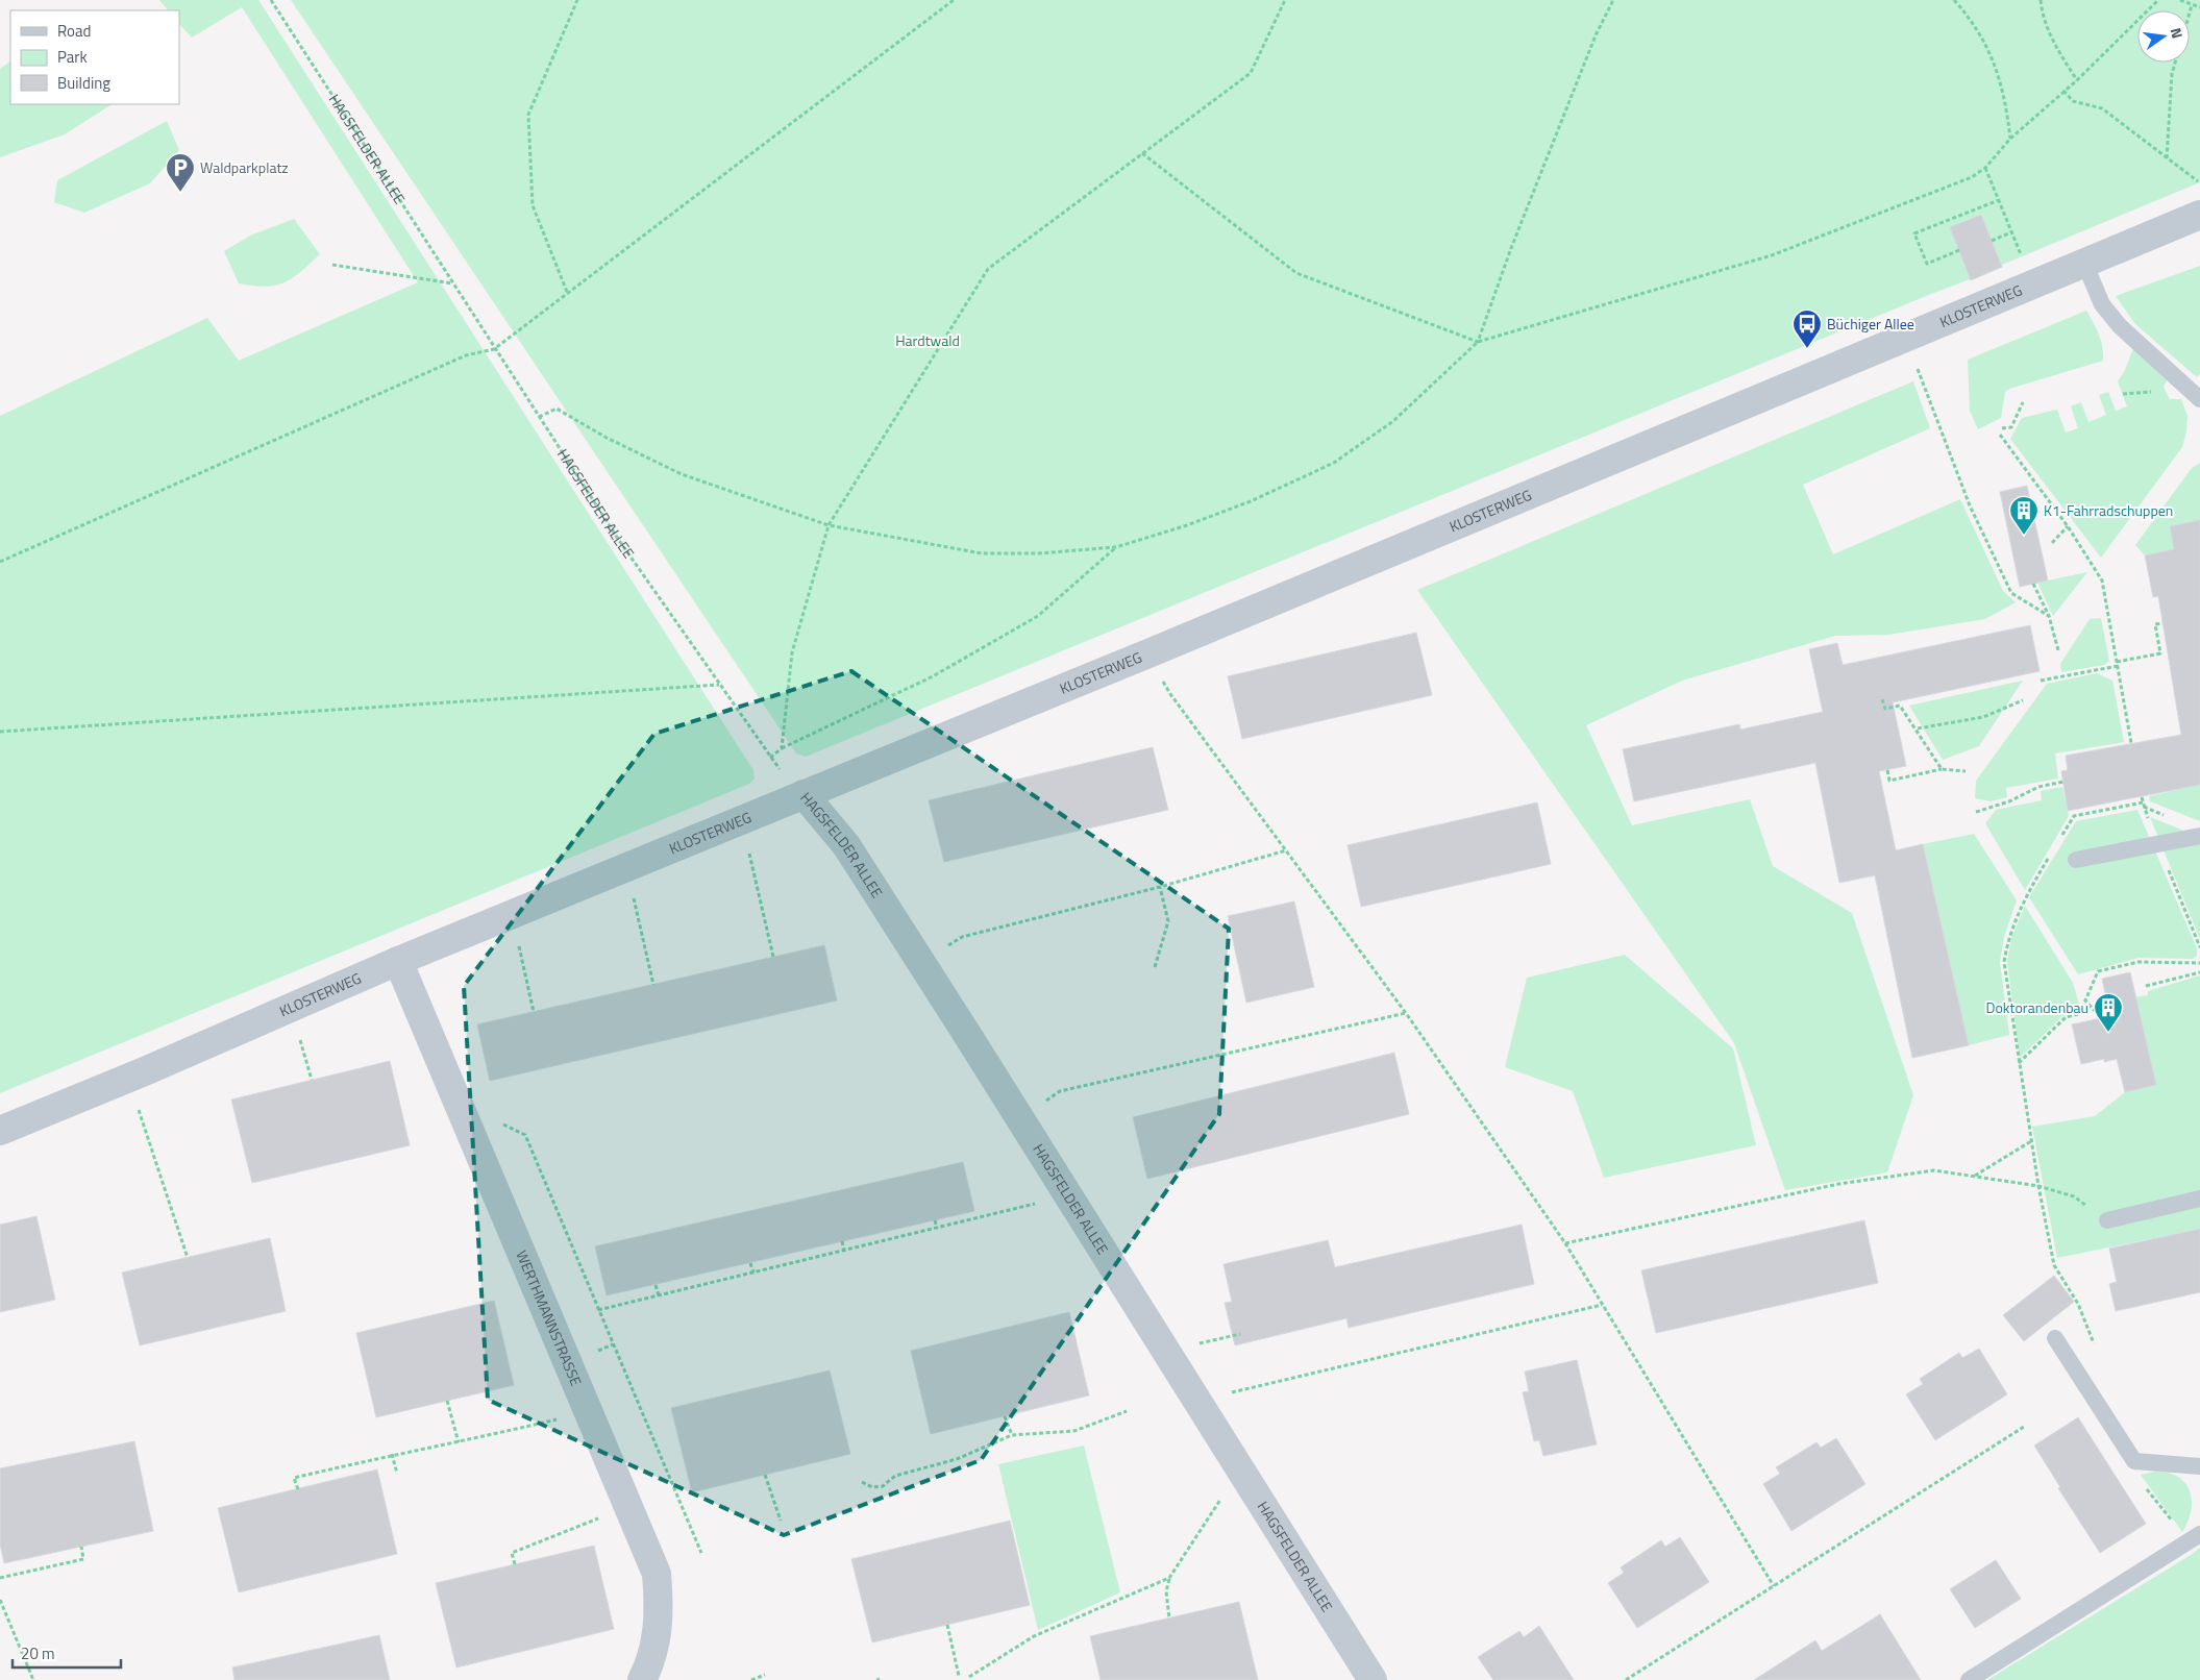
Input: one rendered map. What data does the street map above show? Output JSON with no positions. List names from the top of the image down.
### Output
{
  "streets": {
    "street": ["HAGSFELDER ALLEE", "KLOSTERWEG", "WERTHMANNSTRASSE"]
  },
  "crossings": [
    ["HAGSFELDER ALLEE", "KLOSTERWEG"],
    ["KLOSTERWEG", "WERTHMANNSTRASSE"]
  ],
  "parks": ["Hardtwald"],
  "places": {
    "parking": ["Waldparkplatz"],
    "bus stop": ["Büchiger Allee"],
    "building": ["K1-Fahrradschuppen", "Doktorandenbau"]
  },
  "legend": ["Road", "Park", "Building"],
  "scale_bar": "20 m",
  "north": "right"
}
